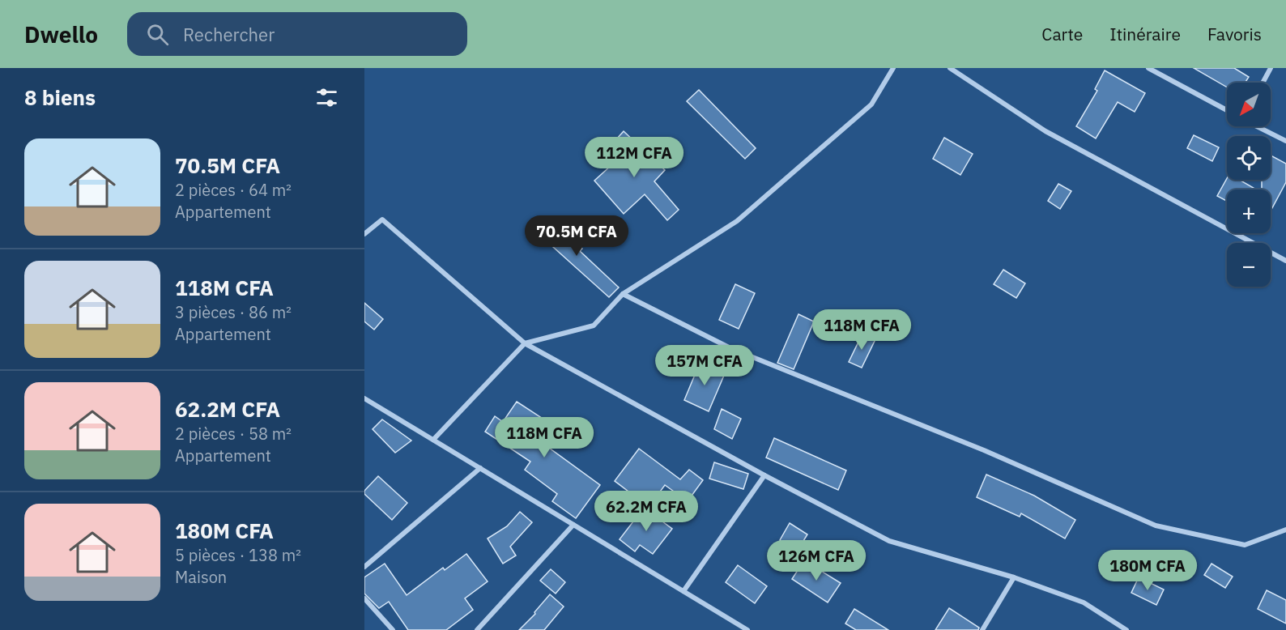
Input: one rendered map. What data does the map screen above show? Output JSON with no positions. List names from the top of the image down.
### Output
{
  "north": "bottom left",
  "page": {
    "header": "Dwello",
    "search": "Rechercher",
    "nav": ["Carte", "Itinéraire", "Favoris"],
    "heading": "8 biens",
    "map_buttons": ["+", "−"],
    "list": [
      {
        "name": "70.5M CFA",
        "note": "2 pièces · 64 m² · Appartement"
      },
      {
        "name": "118M CFA",
        "note": "3 pièces · 86 m² · Appartement"
      },
      {
        "name": "62.2M CFA",
        "note": "2 pièces · 58 m² · Appartement"
      },
      {
        "name": "180M CFA",
        "note": "5 pièces · 138 m² · Maison"
      }
    ],
    "price": [
      "112M CFA",
      "70.5M CFA",
      "118M CFA",
      "157M CFA",
      "118M CFA",
      "62.2M CFA",
      "126M CFA",
      "180M CFA"
    ]
  }
}
